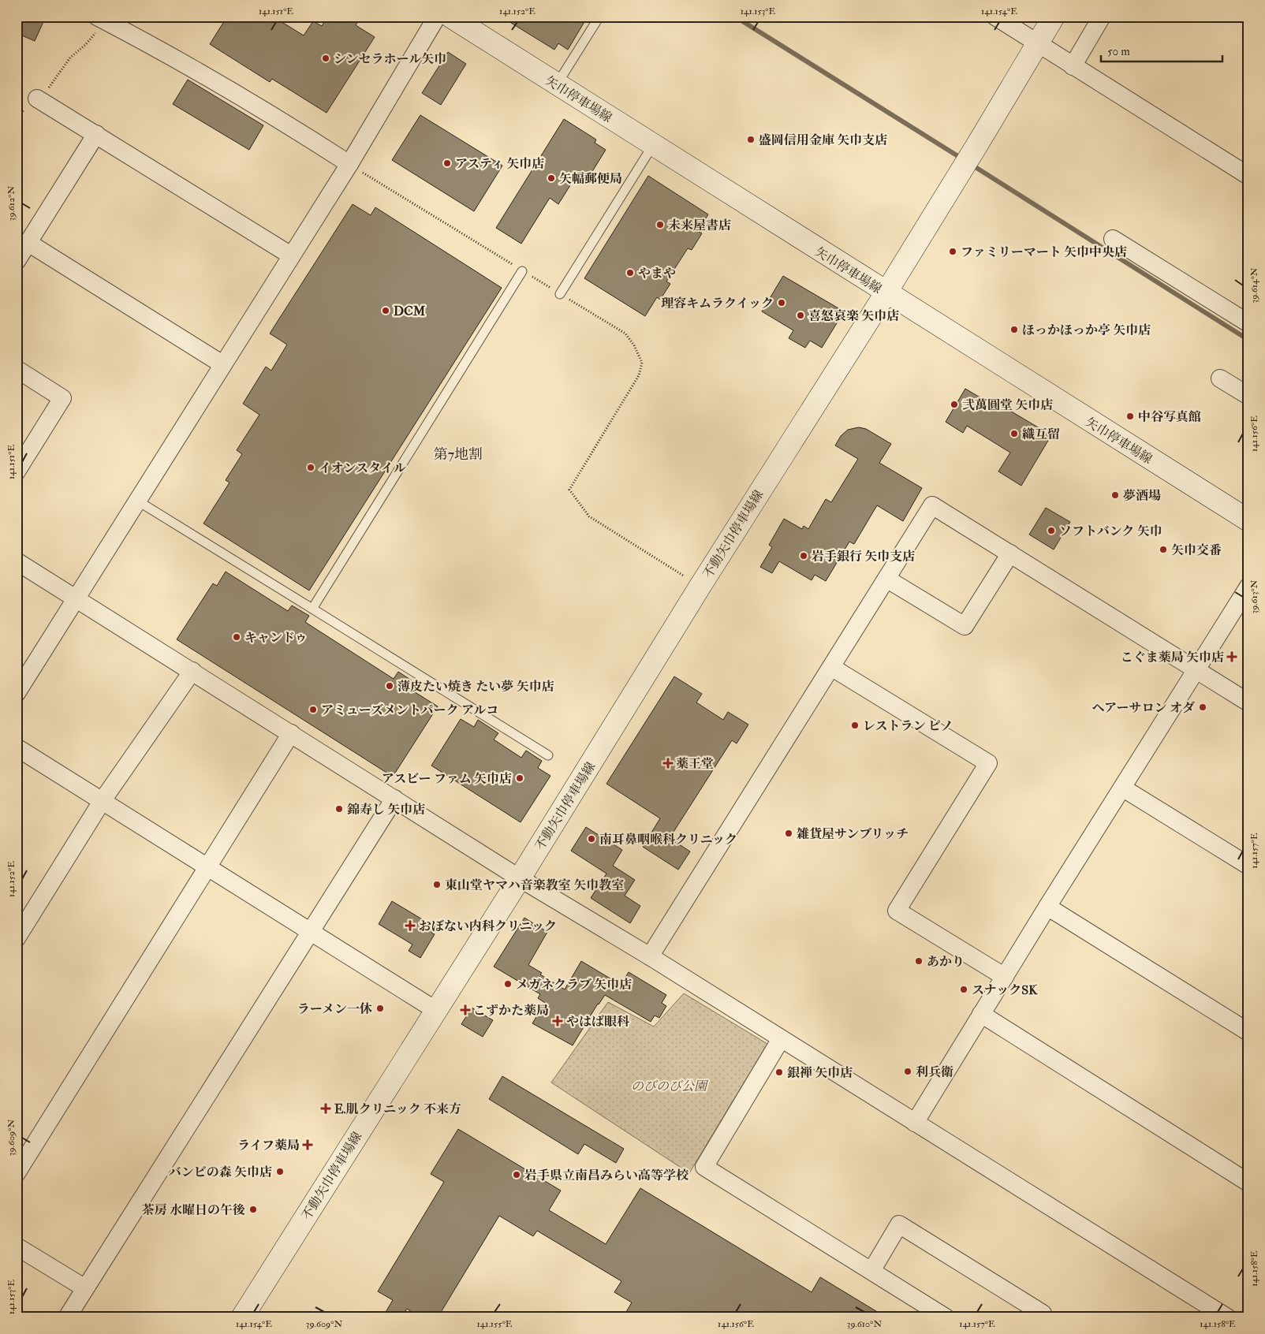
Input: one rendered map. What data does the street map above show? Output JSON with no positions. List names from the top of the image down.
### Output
{
  "streets": {
    "main road": ["矢巾停車場線", "不動矢巾停車場線"]
  },
  "crossings": [
    ["矢巾停車場線", "不動矢巾停車場線"]
  ],
  "districts": ["第7地割"],
  "parks": ["のびのび公園"],
  "places": {
    "other": [
      "シンセラホール矢巾",
      "盛岡信用金庫 矢巾支店",
      "アスティ 矢巾店",
      "矢幅郵便局",
      "未来屋書店",
      "ファミリーマート 矢巾中央店",
      "やまや",
      "理容キムラクイック",
      "DCM",
      "喜怒哀楽 矢巾店",
      "ほっかほっか亭 矢巾店",
      "弐萬圓堂 矢巾店",
      "中谷写真館",
      "織互留",
      "イオンスタイル",
      "夢酒場",
      "ソフトバンク 矢巾",
      "矢巾交番",
      "岩手銀行 矢巾支店",
      "キャンドゥ",
      "薄皮たい焼き たい夢 矢巾店",
      "ヘアーサロン オダ",
      "アミューズメントパーク アルコ",
      "レストラン ピノ",
      "アスビー ファム 矢巾店",
      "錦寿し 矢巾店",
      "雑貨屋サンブリッチ",
      "南耳鼻咽喉科クリニック",
      "東山堂ヤマハ音楽教室 矢巾教室",
      "あかり",
      "メガネクラブ 矢巾店",
      "スナックSK",
      "ラーメン一休",
      "利兵衛",
      "銀禅 矢巾店",
      "バンビの森 矢巾店",
      "岩手県立南昌みらい高等学校",
      "茶房 水曜日の午後"
    ],
    "health": [
      "こぐま薬局 矢巾店",
      "薬王堂",
      "おぼない内科クリニック",
      "こずかた薬局",
      "やはば眼科",
      "E.肌クリニック 不来方",
      "ライフ薬局"
    ]
  },
  "scale_bar": "50 m",
  "coordinates": [
    "141.151°E",
    "141.152°E",
    "141.153°E",
    "141.154°E",
    "39.612°N",
    "39.614°N",
    "141.156°E",
    "39.613°N",
    "141.157°E",
    "39.609°N",
    "141.158°E",
    "141.155°E",
    "39.610°N"
  ]
}
